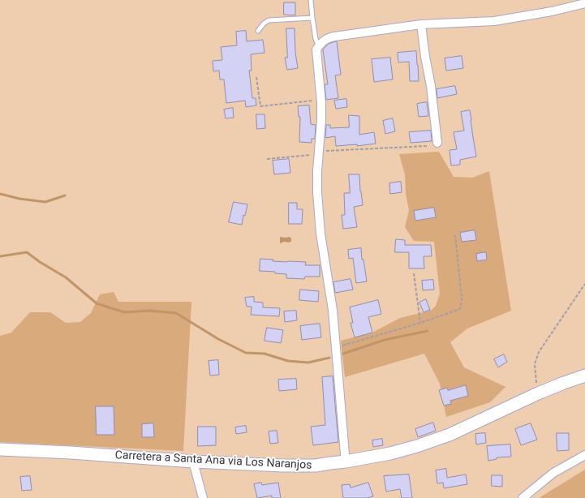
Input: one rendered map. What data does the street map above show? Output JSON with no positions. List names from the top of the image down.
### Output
{
  "streets": {
    "main road": ["Carretera a Santa Ana via Los Naranjos"]
  }
}
